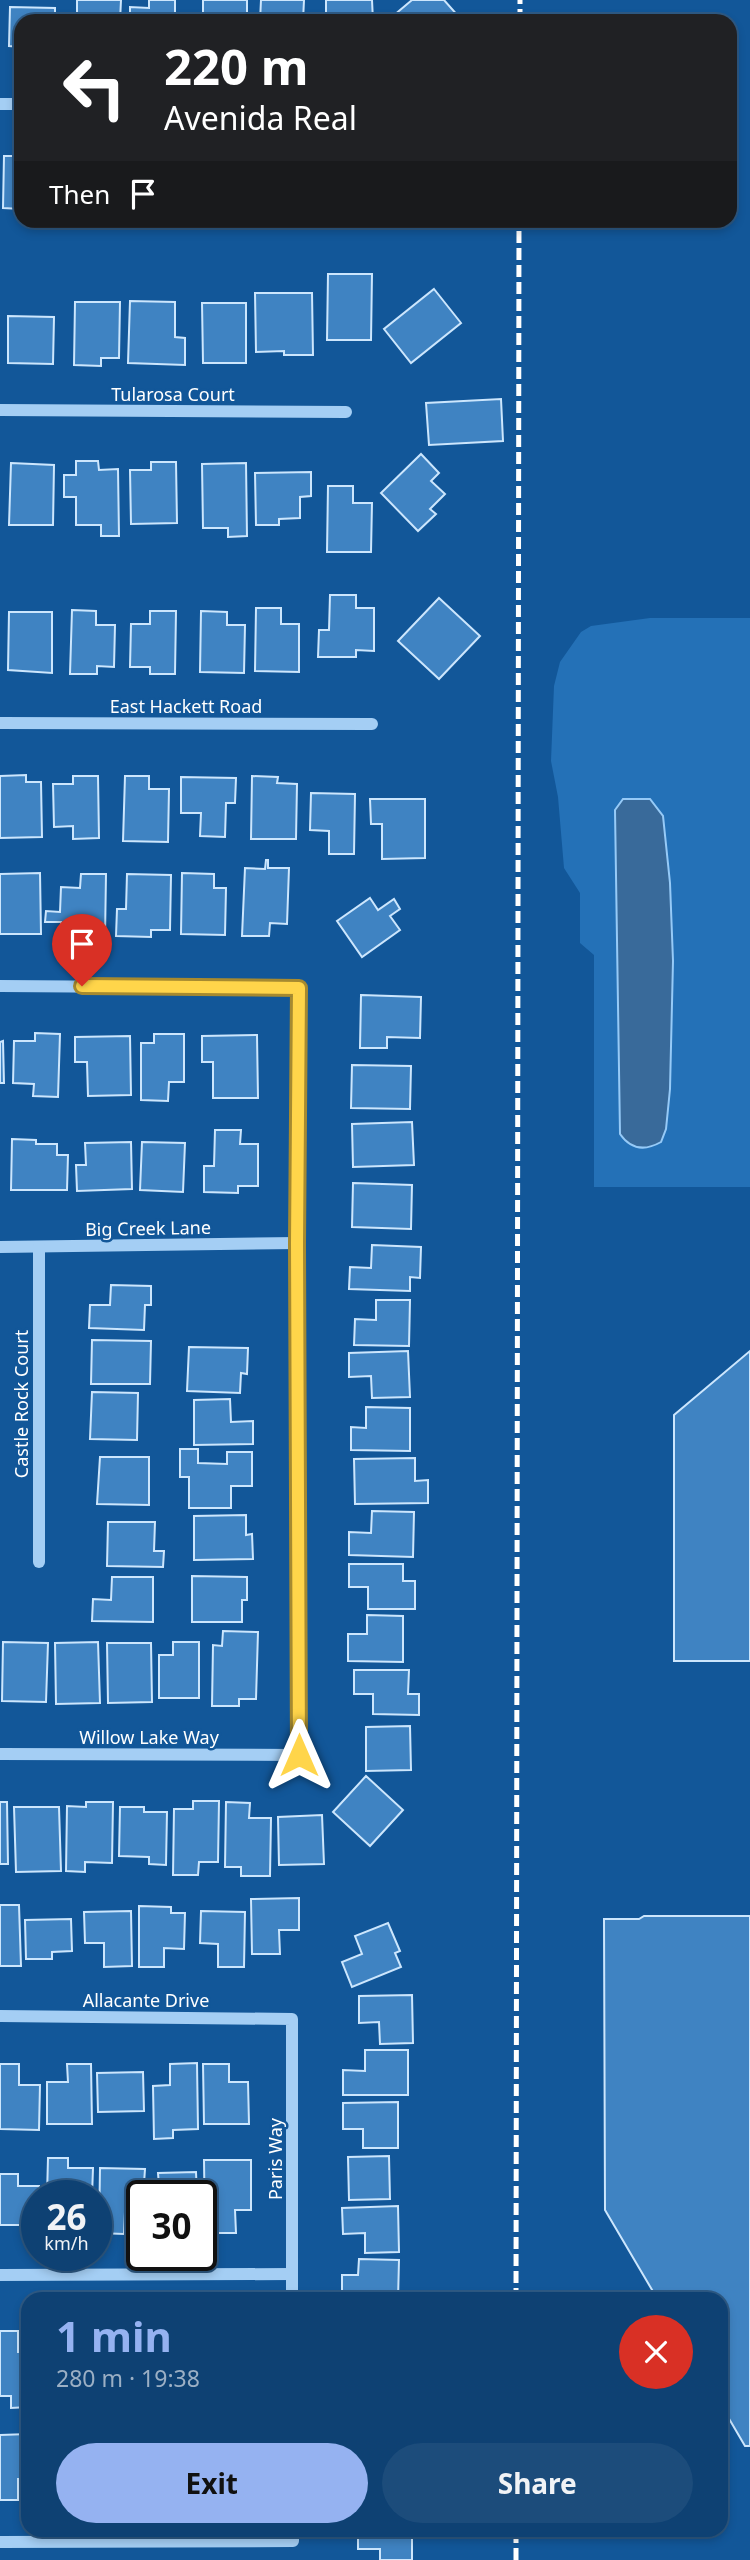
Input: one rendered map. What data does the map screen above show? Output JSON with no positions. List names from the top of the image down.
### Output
{
  "streets": {
    "street": [
      "Tularosa Court",
      "East Hackett Road",
      "Big Creek Lane",
      "Castle Rock Court",
      "Willow Lake Way",
      "Allacante Drive",
      "Paris Way"
    ]
  },
  "crossings": [
    ["Big Creek Lane", "Castle Rock Court"],
    ["Big Creek Lane", "Willow Lake Way"],
    ["Allacante Drive", "Paris Way"]
  ],
  "page": {
    "turn": ["220 m", "Avenida Real"],
    "then": "Then",
    "speed": "26 km/h",
    "limit": "30",
    "heading": ["1 min", "280 m · 19:38"],
    "buttons": ["Exit", "Share"]
  }
}
